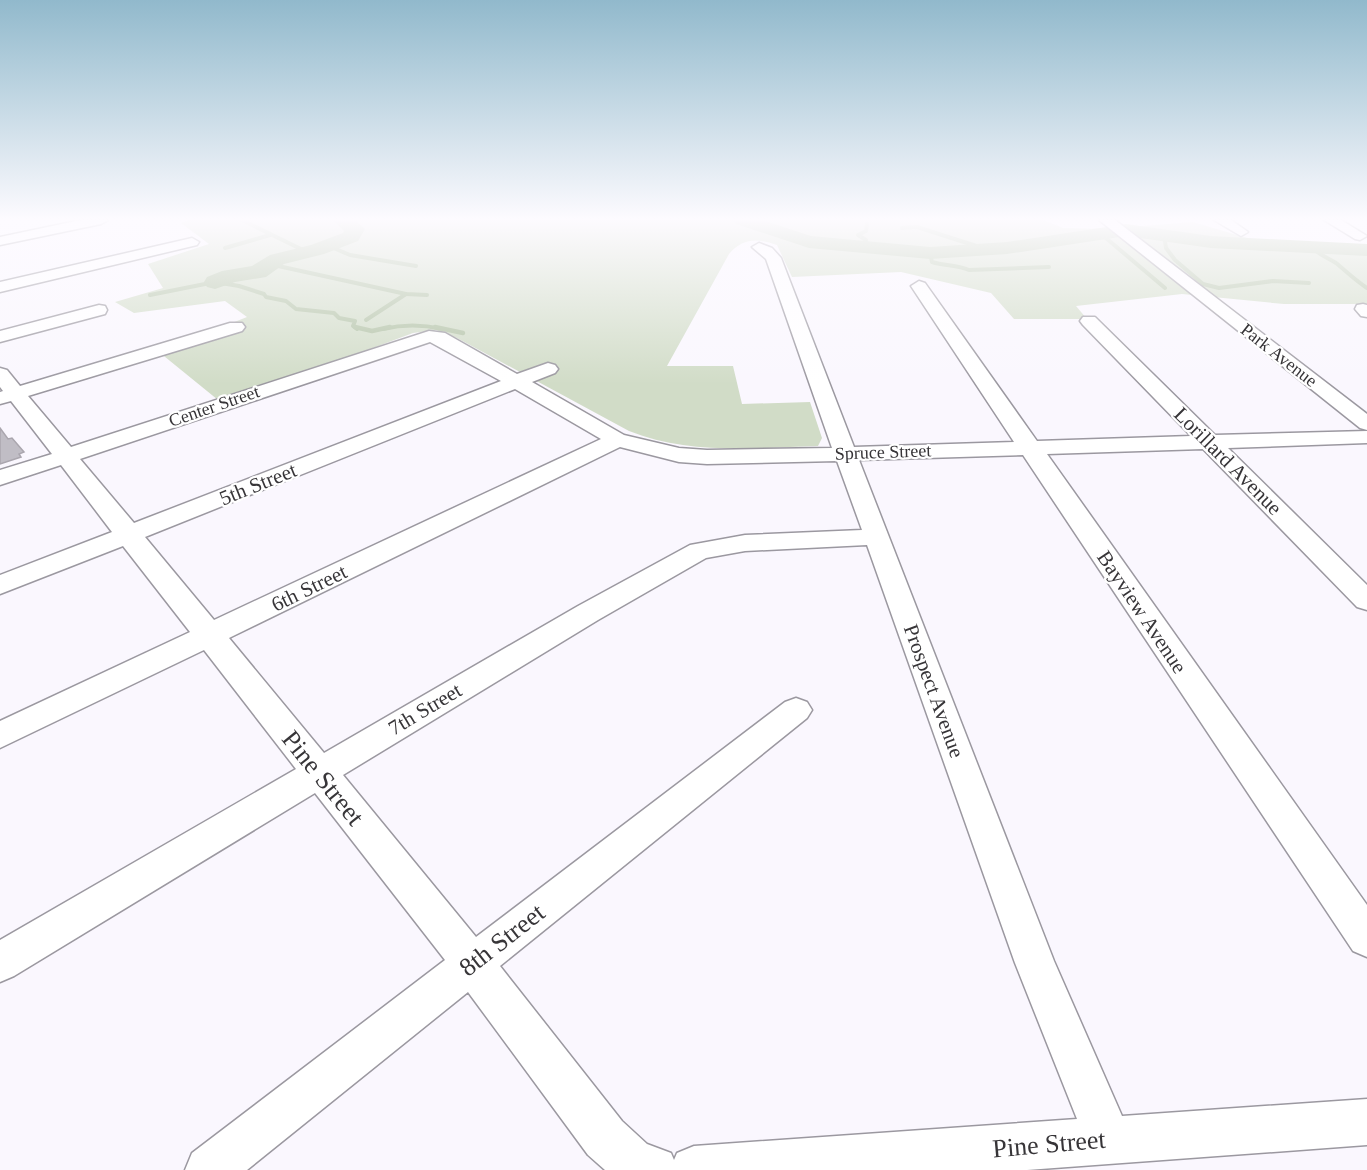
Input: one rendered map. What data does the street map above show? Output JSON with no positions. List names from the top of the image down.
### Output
{
  "streets": {
    "street": [
      "Park Avenue",
      "Center Street",
      "Spruce Street",
      "Lorillard Avenue",
      "5th Street",
      "6th Street",
      "Bayview Avenue",
      "Prospect Avenue",
      "7th Street",
      "Pine Street",
      "8th Street"
    ]
  },
  "crossings": [
    ["Center Street", "Spruce Street"],
    ["Center Street", "Pine Street"],
    ["Spruce Street", "Lorillard Avenue"],
    ["Spruce Street", "5th Street"],
    ["Spruce Street", "6th Street"],
    ["Spruce Street", "Bayview Avenue"],
    ["Spruce Street", "Prospect Avenue"],
    ["5th Street", "Pine Street"],
    ["6th Street", "Pine Street"],
    ["Prospect Avenue", "7th Street"],
    ["Prospect Avenue", "Pine Street"],
    ["7th Street", "Pine Street"],
    ["Pine Street", "8th Street"]
  ]
}
